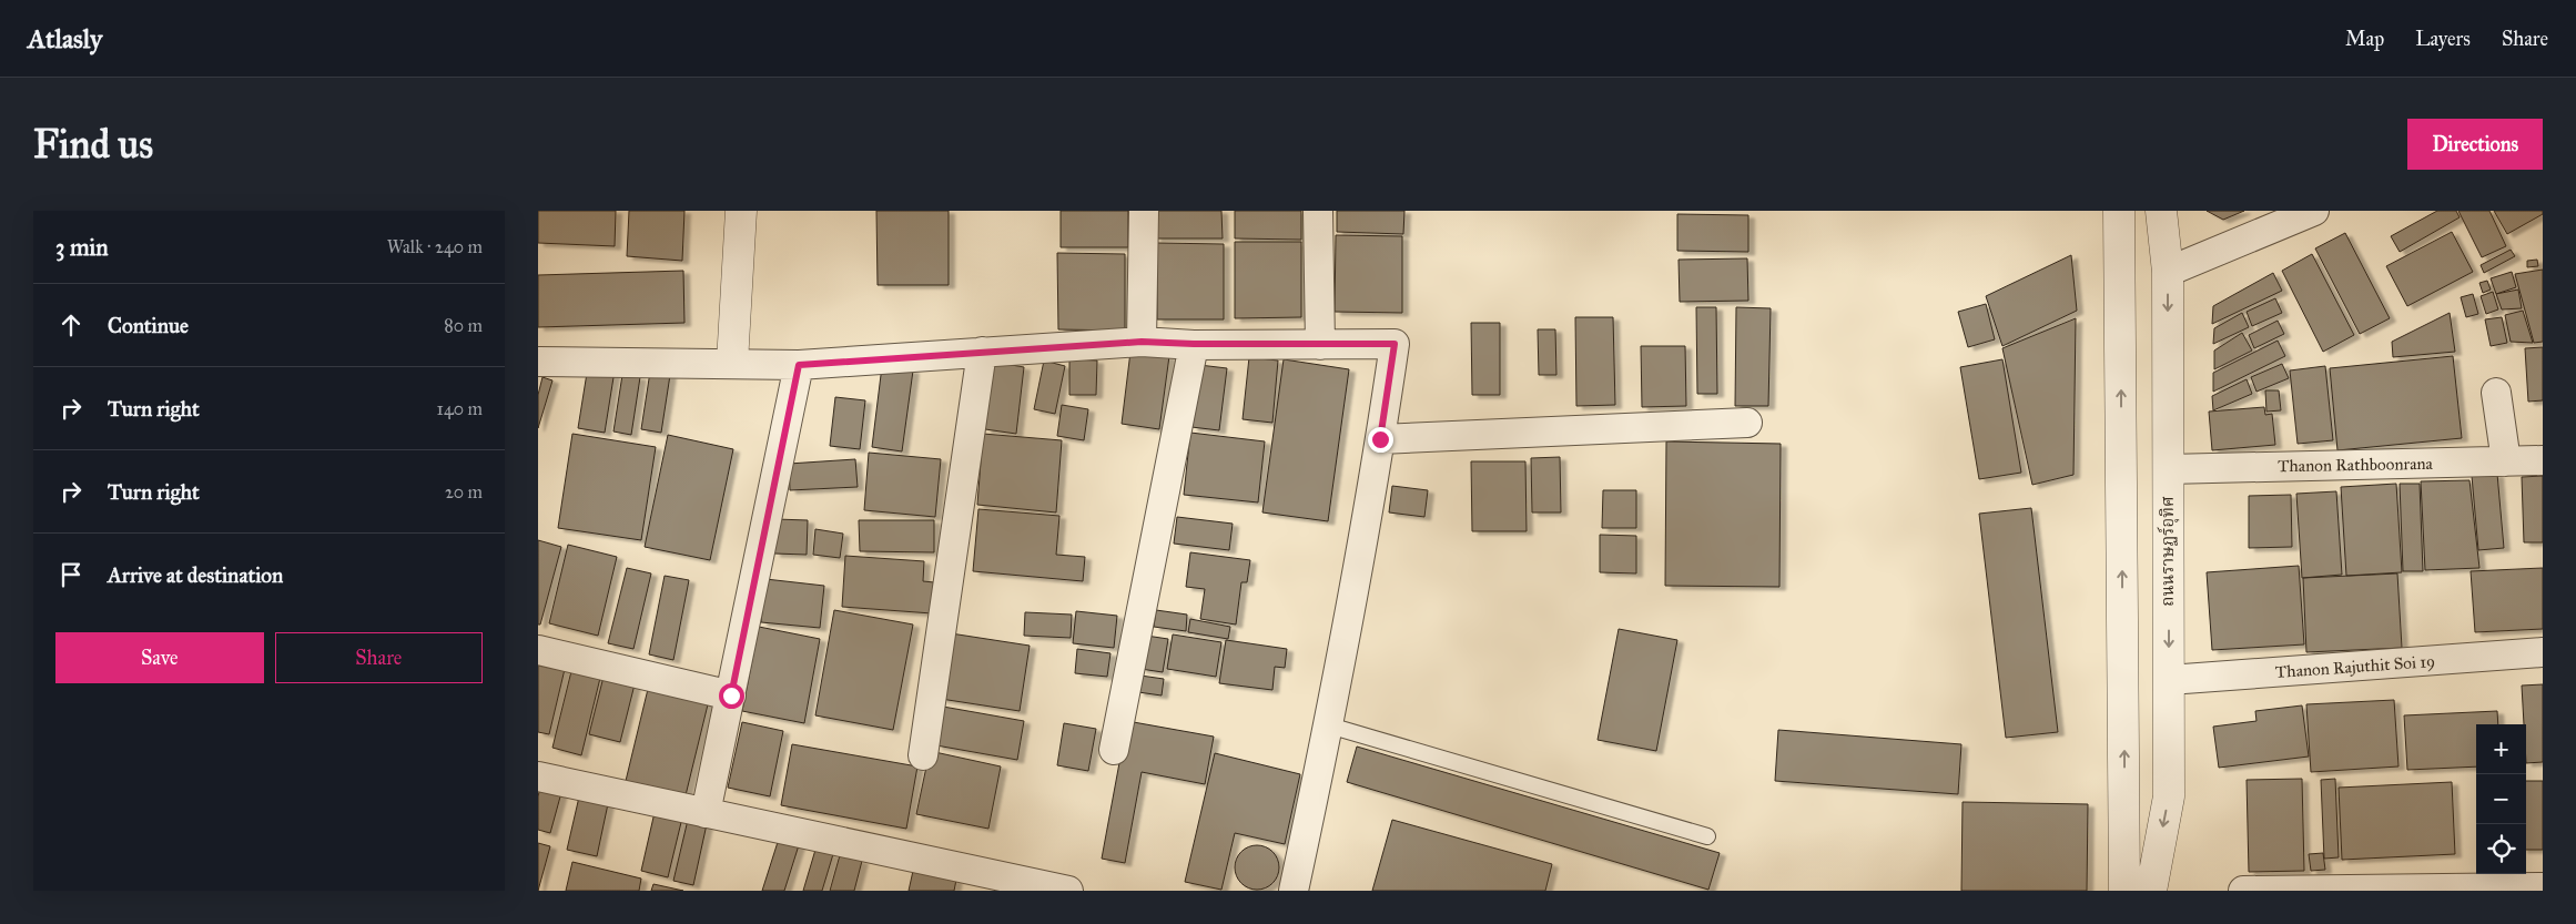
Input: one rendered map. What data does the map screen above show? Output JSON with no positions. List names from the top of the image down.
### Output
{
  "streets": {
    "street": ["Thanon Rathboonrana", "ถนนราษฏร์อุทิศ", "Thanon Rajuthit Soi 19"]
  },
  "crossings": [
    ["Thanon Rathboonrana", "ถนนราษฏร์อุทิศ"],
    ["ถนนราษฏร์อุทิศ", "Thanon Rajuthit Soi 19"]
  ],
  "page": {
    "header": "Atlasly",
    "nav": ["Map", "Layers", "Share"],
    "buttons": [
      "Directions",
      ["Save", "Share"]
    ],
    "title": "Find us",
    "heading": ["3 min", "Walk · 240 m"],
    "list": [
      ["Continue", "80 m"],
      ["Turn right", "140 m"],
      ["Turn right", "20 m"],
      "Arrive at destination"
    ],
    "map_buttons": ["+", "−"]
  }
}
